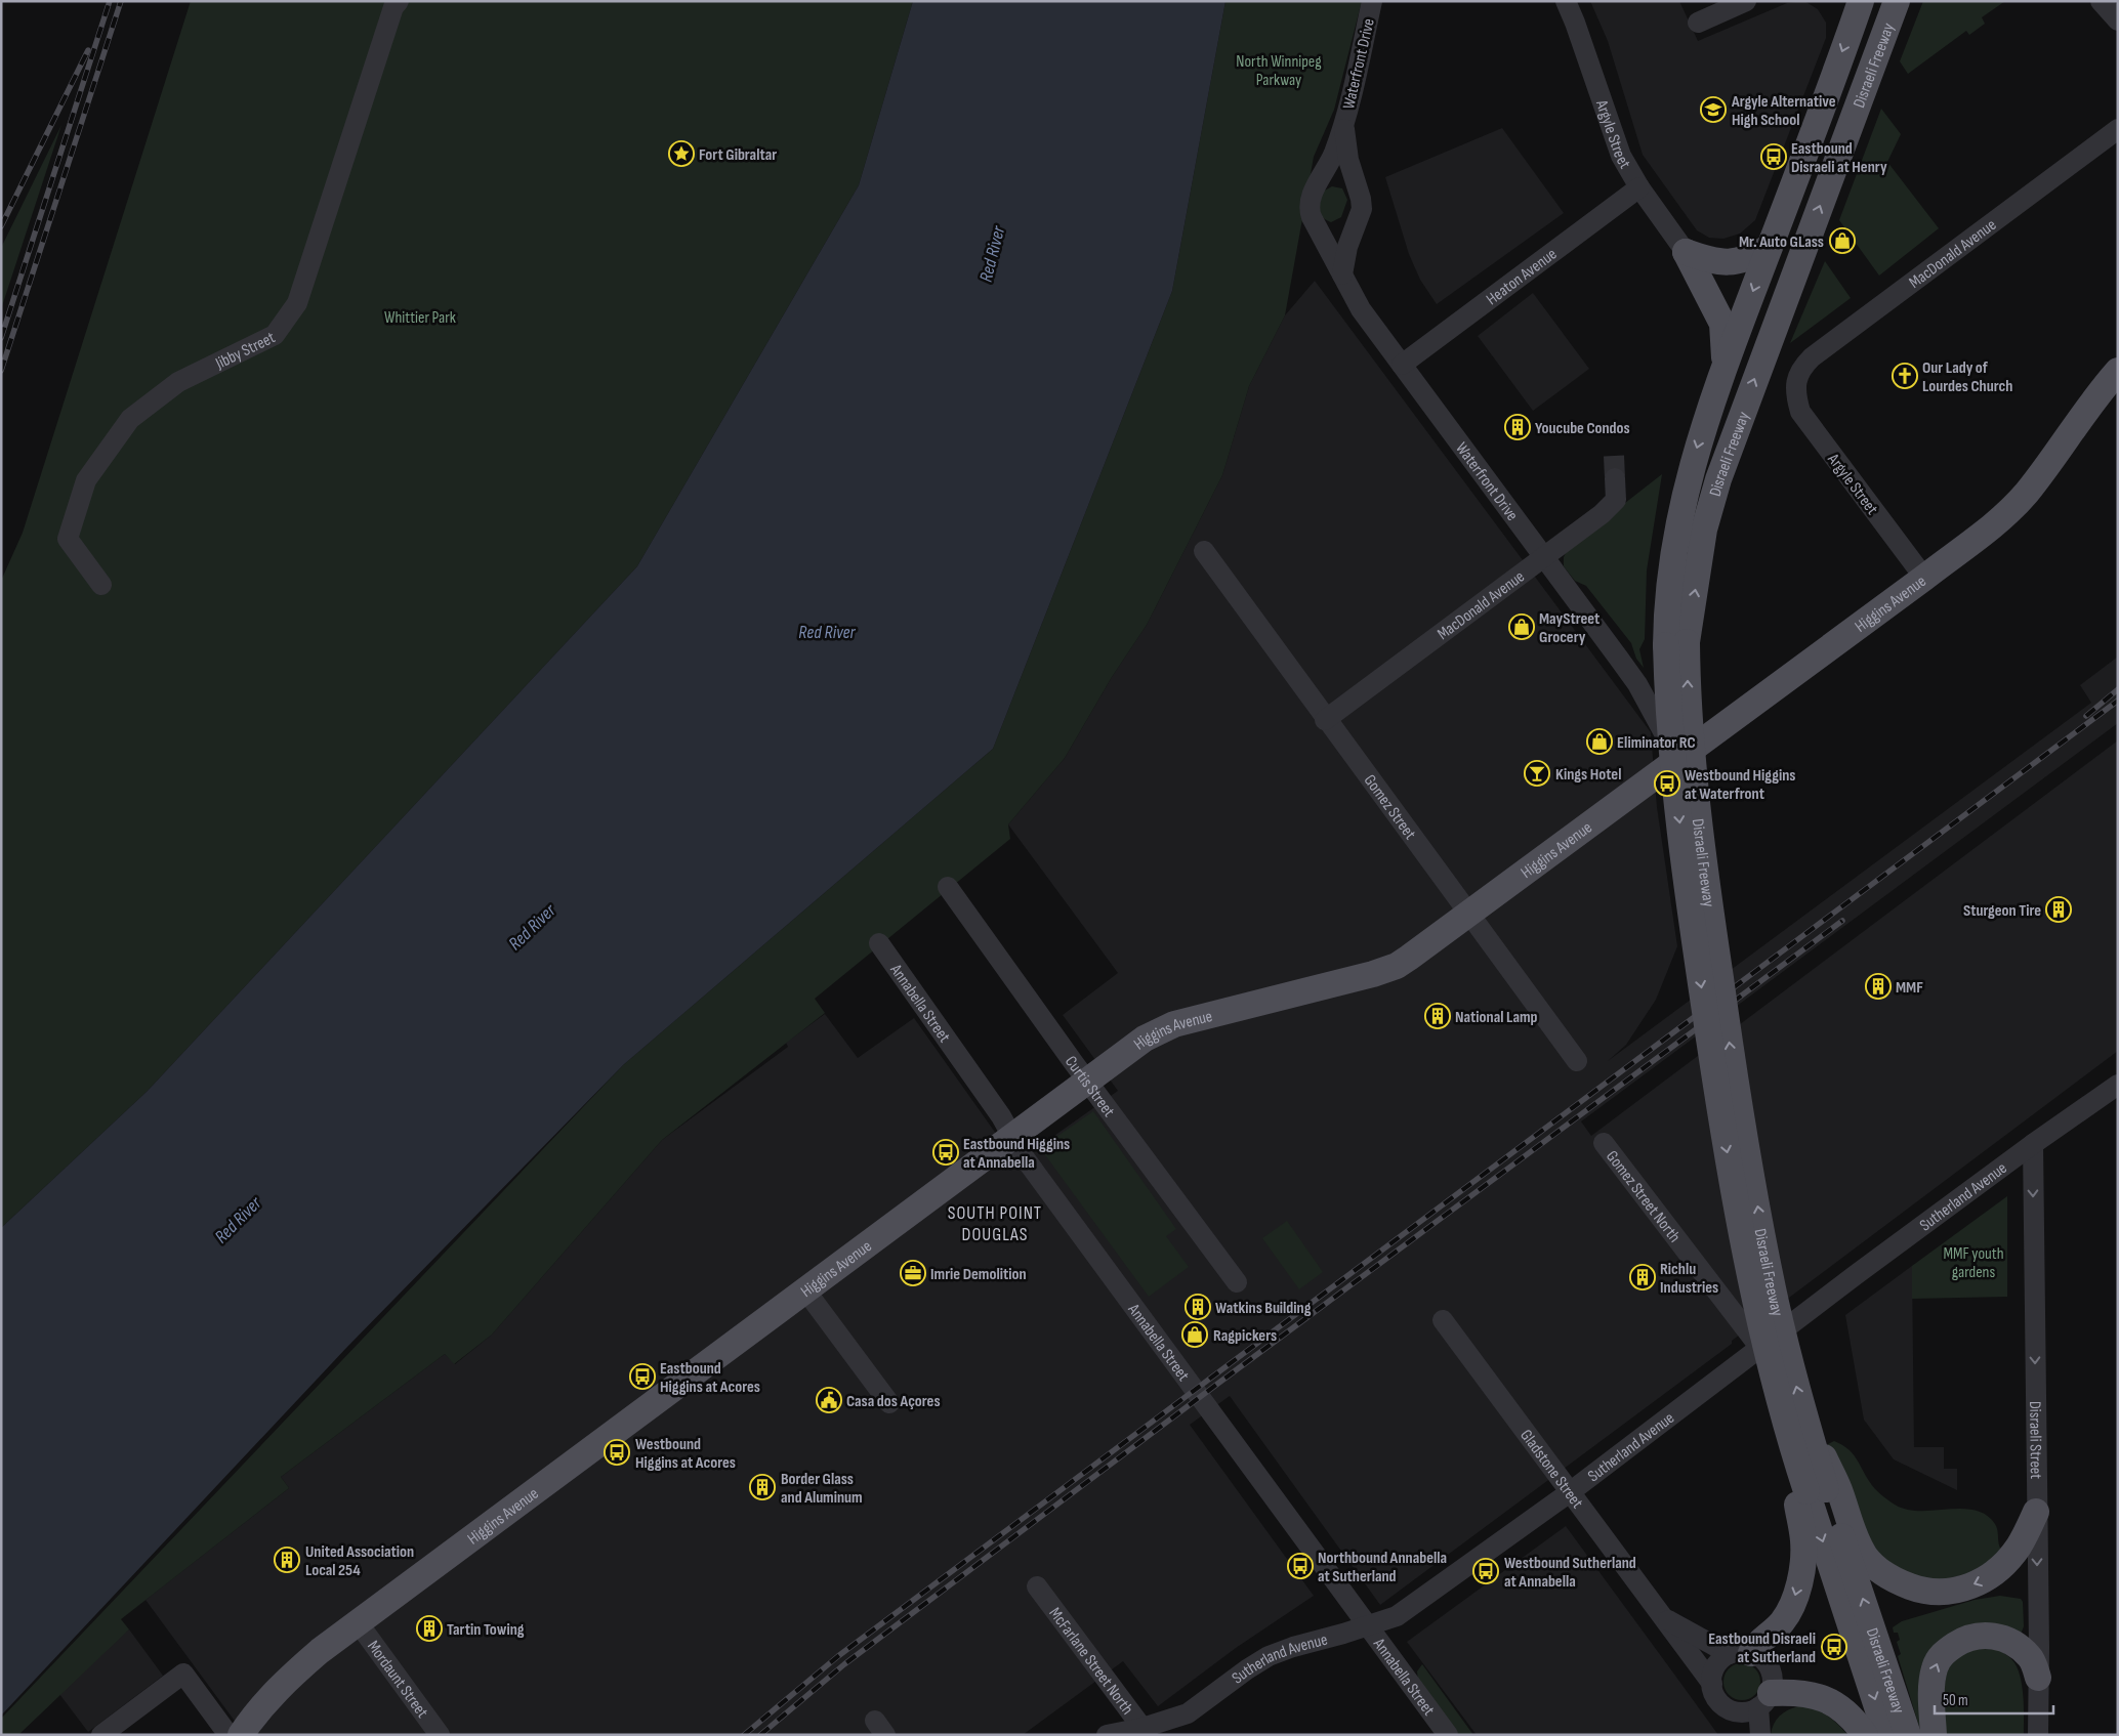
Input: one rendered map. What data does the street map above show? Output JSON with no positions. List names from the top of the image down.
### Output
{
  "streets": {
    "main road": ["Disraeli Freeway", "Higgins Avenue"],
    "street": [
      "Waterfront Drive",
      "Argyle Street",
      "MacDonald Avenue",
      "Heaton Avenue",
      "Jibby Street",
      "Gomez Street",
      "Annabella Street",
      "Curtis Street",
      "Gomez Street North",
      "Sutherland Avenue",
      "Disraeli Street",
      "Gladstone Street",
      "McFarlane Street North",
      "Mordaunt Street"
    ]
  },
  "crossings": [
    ["Waterfront Drive", "MacDonald Avenue"],
    ["Waterfront Drive", "Heaton Avenue"],
    ["Waterfront Drive", "Higgins Avenue"],
    ["Argyle Street", "MacDonald Avenue"],
    ["Argyle Street", "Heaton Avenue"],
    ["Argyle Street", "Higgins Avenue"],
    ["MacDonald Avenue", "Gomez Street"],
    ["Higgins Avenue", "Gomez Street"],
    ["Higgins Avenue", "Annabella Street"],
    ["Higgins Avenue", "Curtis Street"],
    ["Higgins Avenue", "Mordaunt Street"],
    ["Annabella Street", "Sutherland Avenue"],
    ["Gomez Street North", "Sutherland Avenue"],
    ["Sutherland Avenue", "Disraeli Street"],
    ["Sutherland Avenue", "Gladstone Street"],
    ["Sutherland Avenue", "McFarlane Street North"]
  ],
  "one_way": ["Disraeli Street"],
  "districts": ["SOUTH POINT DOUGLAS"],
  "water": ["Red River"],
  "parks": ["North Winnipeg Parkway", "Whittier Park", "MMF youth gardens"],
  "places": {
    "school or university": ["Argyle Alternative High School"],
    "place": ["Fort Gibraltar"],
    "bus stop": [
      "Eastbound Disraeli at Henry",
      "Westbound Higgins at Waterfront",
      "Eastbound Higgins at Annabella",
      "Eastbound Higgins at Acores",
      "Westbound Higgins at Acores",
      "Northbound Annabella at Sutherland",
      "Westbound Sutherland at Annabella",
      "Eastbound Disraeli at Sutherland"
    ],
    "shop": [
      "Mr. Auto GLass",
      "MayStreet Grocery",
      "Eliminator RC",
      "Ragpickers"
    ],
    "church": ["Our Lady of Lourdes Church"],
    "building": [
      "Youcube Condos",
      "Sturgeon Tire",
      "MMF",
      "National Lamp",
      "Richlu Industries",
      "Watkins Building",
      "Border Glass and Aluminum",
      "United Association Local 254",
      "Tartin Towing"
    ],
    "bar": ["Kings Hotel"],
    "office": ["Imrie Demolition"],
    "public building": ["Casa dos Açores"]
  },
  "scale_bar": "50 m"
}
